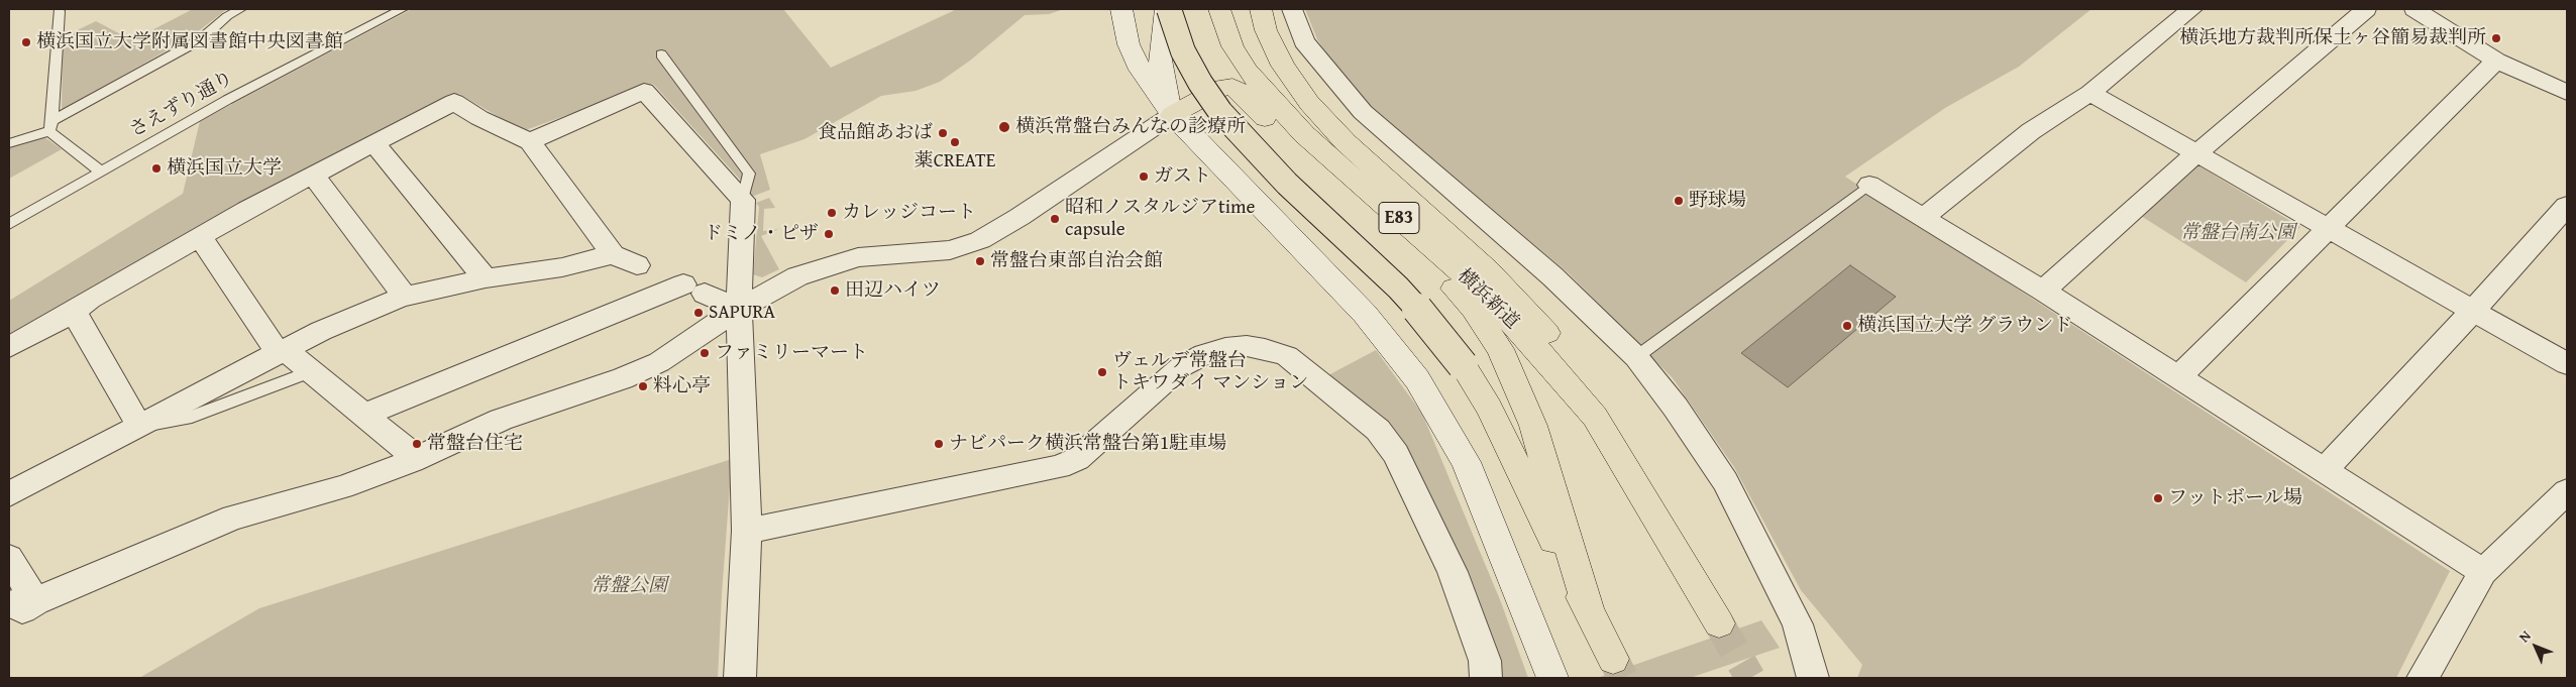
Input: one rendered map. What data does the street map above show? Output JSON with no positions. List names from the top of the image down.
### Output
{
  "streets": {
    "highway": ["E83", "横浜新道"],
    "lane": ["さえずり通り"]
  },
  "crossings": [
    ["E83", "横浜新道"]
  ],
  "parks": ["常盤台南公園", "常盤公園"],
  "places": [
    "横浜地方裁判所保土ヶ谷簡易裁判所",
    "横浜国立大学附属図書館中央図書館",
    "横浜常盤台みんなの診療所",
    "食品館あおば",
    "薬CREATE",
    "横浜国立大学",
    "ガスト",
    "野球場",
    "カレッジコート",
    "昭和ノスタルジアtime capsule",
    "ドミノ・ピザ",
    "常盤台東部自治会館",
    "田辺ハイツ",
    "SAPURA",
    "横浜国立大学 グラウンド",
    "ファミリーマート",
    "ヴェルデ常盤台 トキワダイ マンション",
    "料心亭",
    "常盤台住宅",
    "ナビパーク横浜常盤台第1駐車場",
    "フットボール場"
  ],
  "north": "top left"
}
